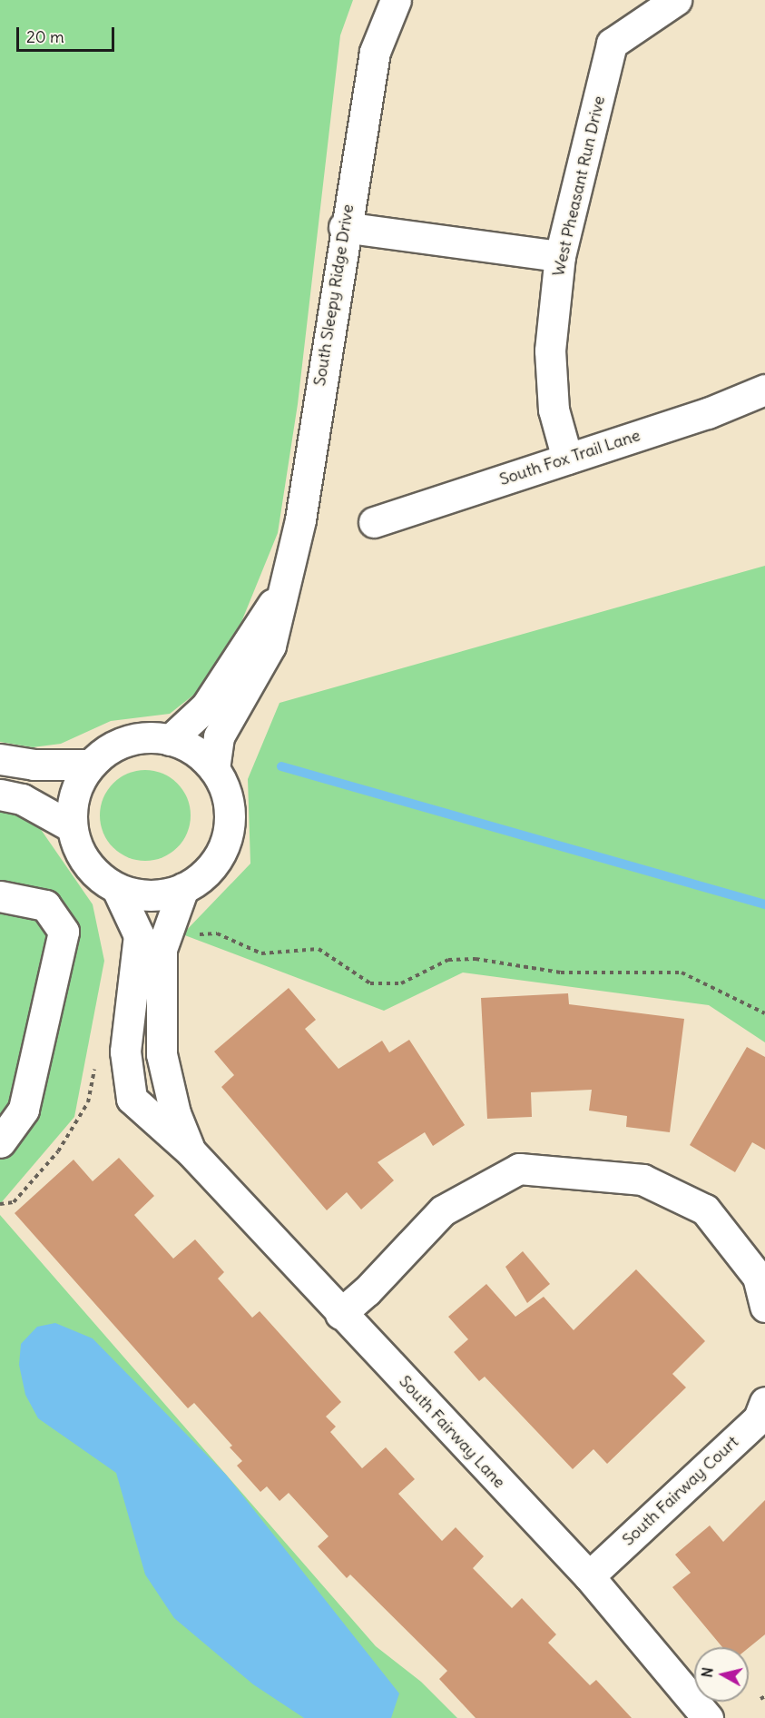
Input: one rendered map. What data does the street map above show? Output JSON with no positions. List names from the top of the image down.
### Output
{
  "streets": {
    "street": [
      "West Pheasant Run Drive",
      "South Sleepy Ridge Drive",
      "South Fox Trail Lane",
      "South Fairway Lane",
      "South Fairway Court"
    ]
  },
  "crossings": [
    ["West Pheasant Run Drive", "South Fox Trail Lane"],
    ["South Sleepy Ridge Drive", "South Fairway Lane"],
    ["South Fairway Lane", "South Fairway Court"]
  ],
  "scale_bar": "20 m",
  "north": "left"
}
